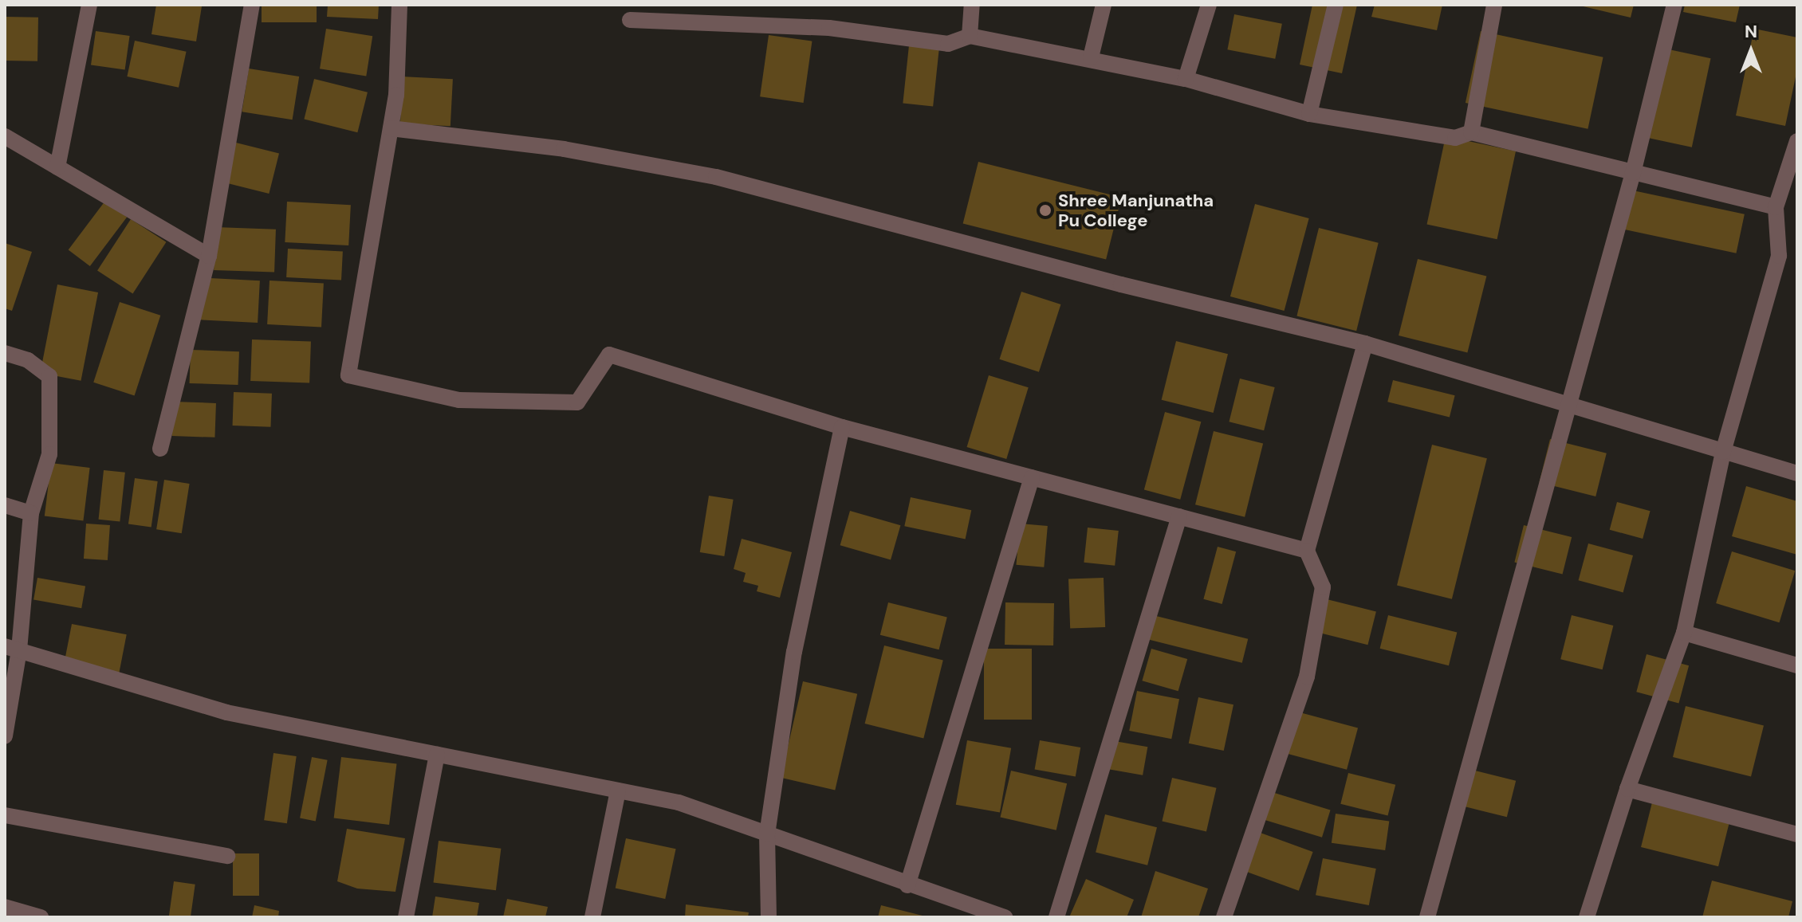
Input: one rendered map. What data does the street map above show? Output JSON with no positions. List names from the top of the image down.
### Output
{
  "places": ["Shree Manjunatha Pu College"],
  "north": "top"
}
